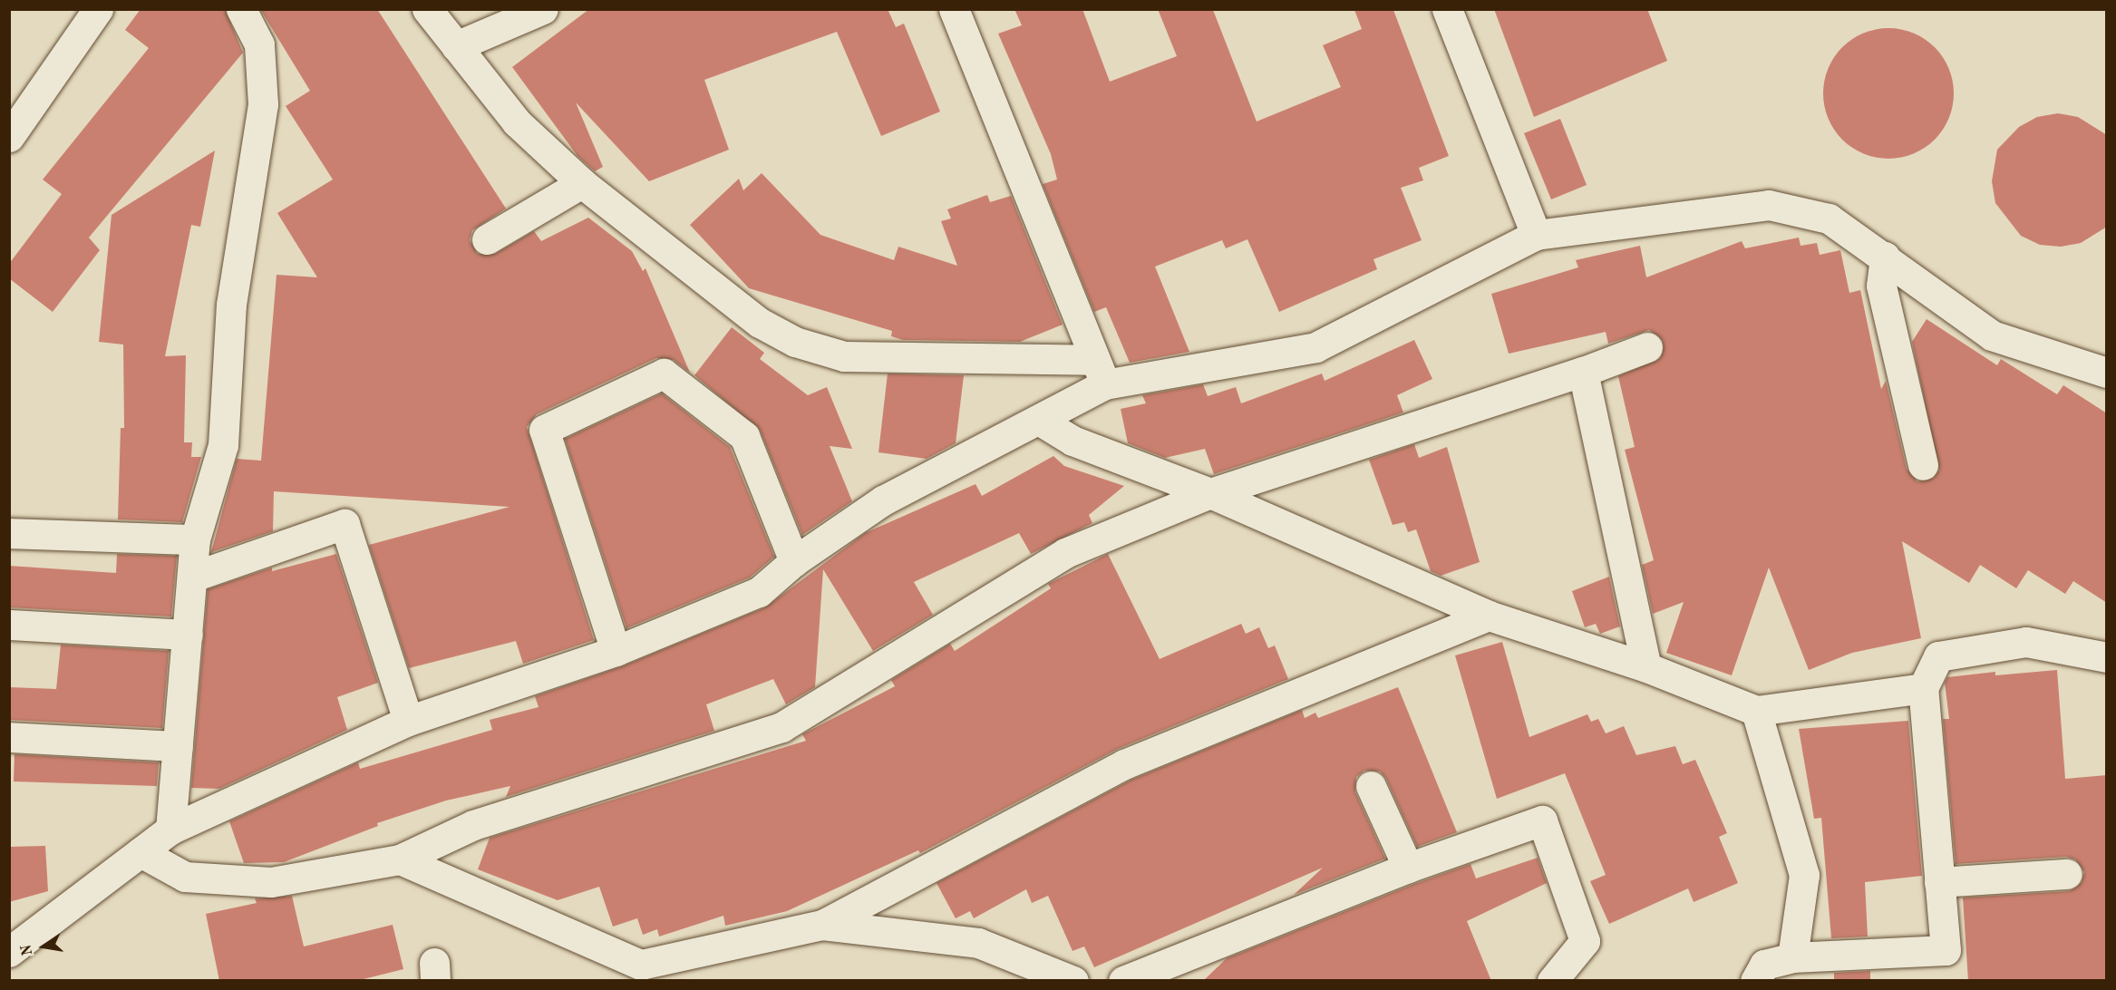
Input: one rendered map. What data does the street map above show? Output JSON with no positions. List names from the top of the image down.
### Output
{
  "north": "left"
}
